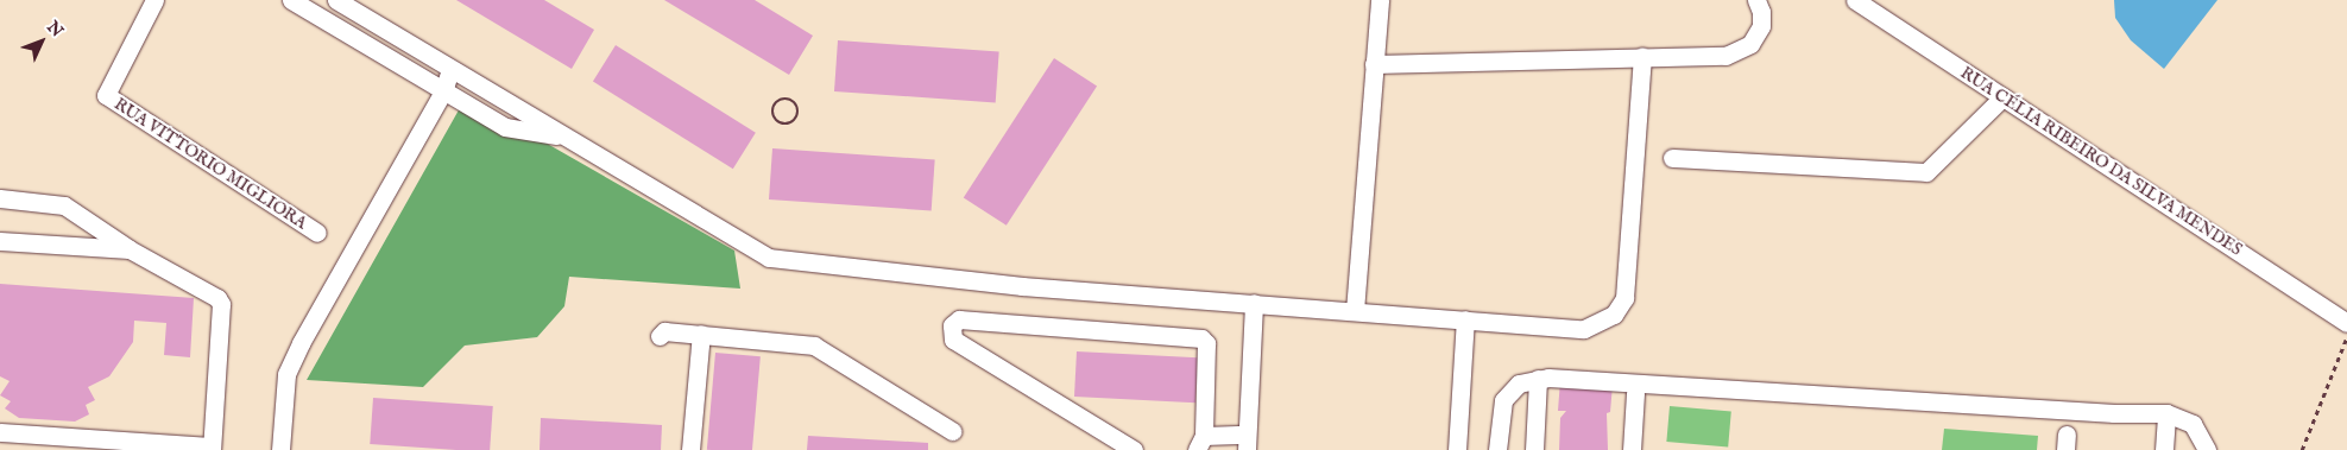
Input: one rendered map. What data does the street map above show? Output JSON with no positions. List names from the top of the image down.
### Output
{
  "streets": {
    "street": ["RUA CÉLIA RIBEIRO DA SILVA MENDES", "RUA VITTORIO MIGLIORA"]
  },
  "north": "top right"
}
